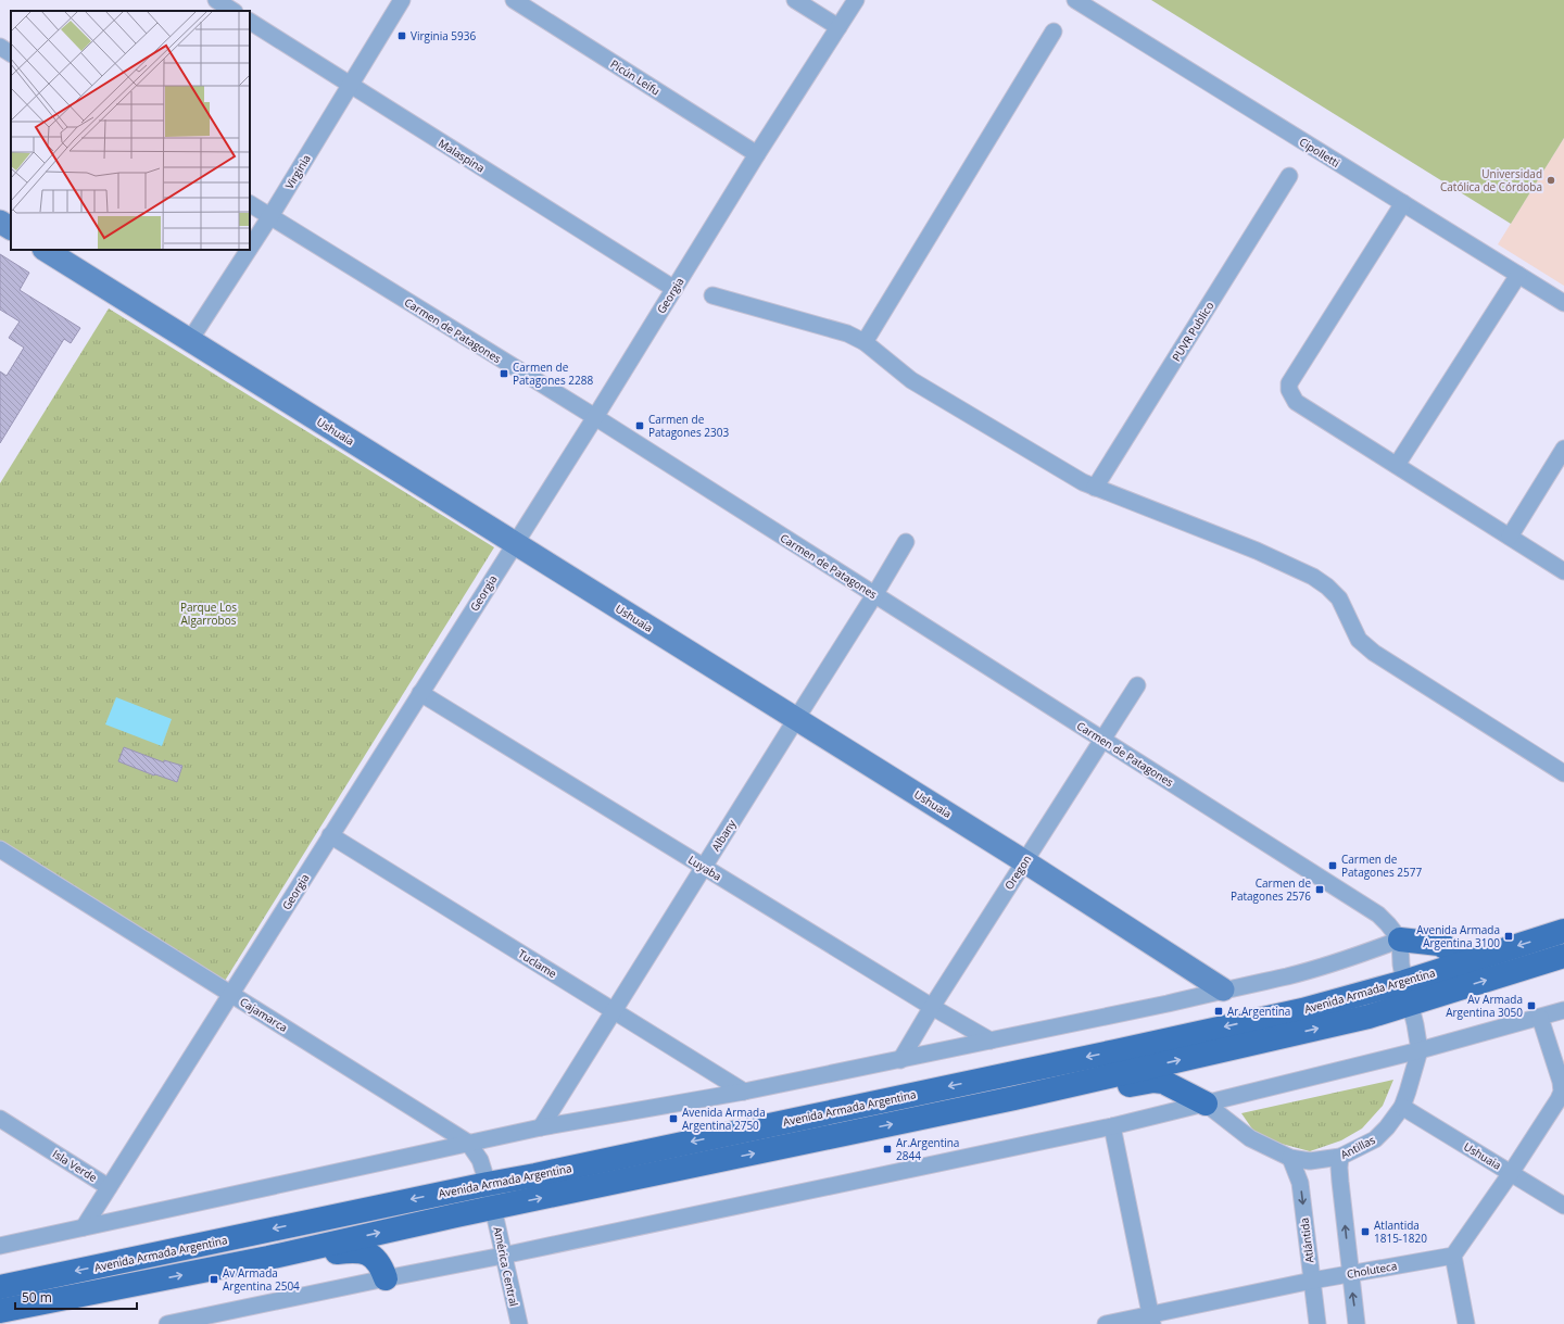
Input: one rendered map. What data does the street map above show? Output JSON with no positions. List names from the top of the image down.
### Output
{
  "streets": {
    "main road": ["Ushuaia", "Avenida Armada Argentina"],
    "street": [
      "Picún Leifu",
      "Cipolletti",
      "Malaspina",
      "Virginia",
      "Georgia",
      "Carmen de Patagones",
      "PUVR Publico",
      "Albany",
      "Luyaba",
      "Oregon",
      "Tuclame",
      "Cajamarca",
      "Antillas",
      "Isla Verde",
      "Atlántida",
      "América Central",
      "Choluteca"
    ]
  },
  "crossings": [
    ["Picún Leifu", "Georgia"],
    ["Malaspina", "Virginia"],
    ["Malaspina", "Georgia"],
    ["Virginia", "Carmen de Patagones"],
    ["Virginia", "Ushuaia"],
    ["Georgia", "Carmen de Patagones"],
    ["Georgia", "Ushuaia"],
    ["Georgia", "Luyaba"],
    ["Georgia", "Tuclame"],
    ["Georgia", "Cajamarca"],
    ["Georgia", "Isla Verde"],
    ["Carmen de Patagones", "Albany"],
    ["Carmen de Patagones", "Oregon"],
    ["Ushuaia", "Albany"],
    ["Ushuaia", "Oregon"],
    ["Ushuaia", "Antillas"],
    ["Albany", "Luyaba"],
    ["Albany", "Tuclame"],
    ["Luyaba", "Oregon"],
    ["Avenida Armada Argentina", "Cajamarca"],
    ["Avenida Armada Argentina", "América Central"],
    ["Cajamarca", "América Central"],
    ["Antillas", "Atlántida"],
    ["Atlántida", "Choluteca"]
  ],
  "parks": ["Parque Los Algarrobos"],
  "places": {
    "transit": [
      "Virginia 5936",
      "Carmen de Patagones 2288",
      "Carmen de Patagones 2303",
      "Carmen de Patagones 2577",
      "Carmen de Patagones 2576",
      "Avenida Armada Argentina 3100",
      "Av Armada Argentina 3050",
      "Ar.Argentina",
      "Avenida Armada Argentina 2750",
      "Ar.Argentina 2844",
      "Atlantida 1815-1820",
      "Av Armada Argentina 2504"
    ],
    "other": ["Universidad Católica de Córdoba"]
  },
  "scale_bar": "50 m"
}
